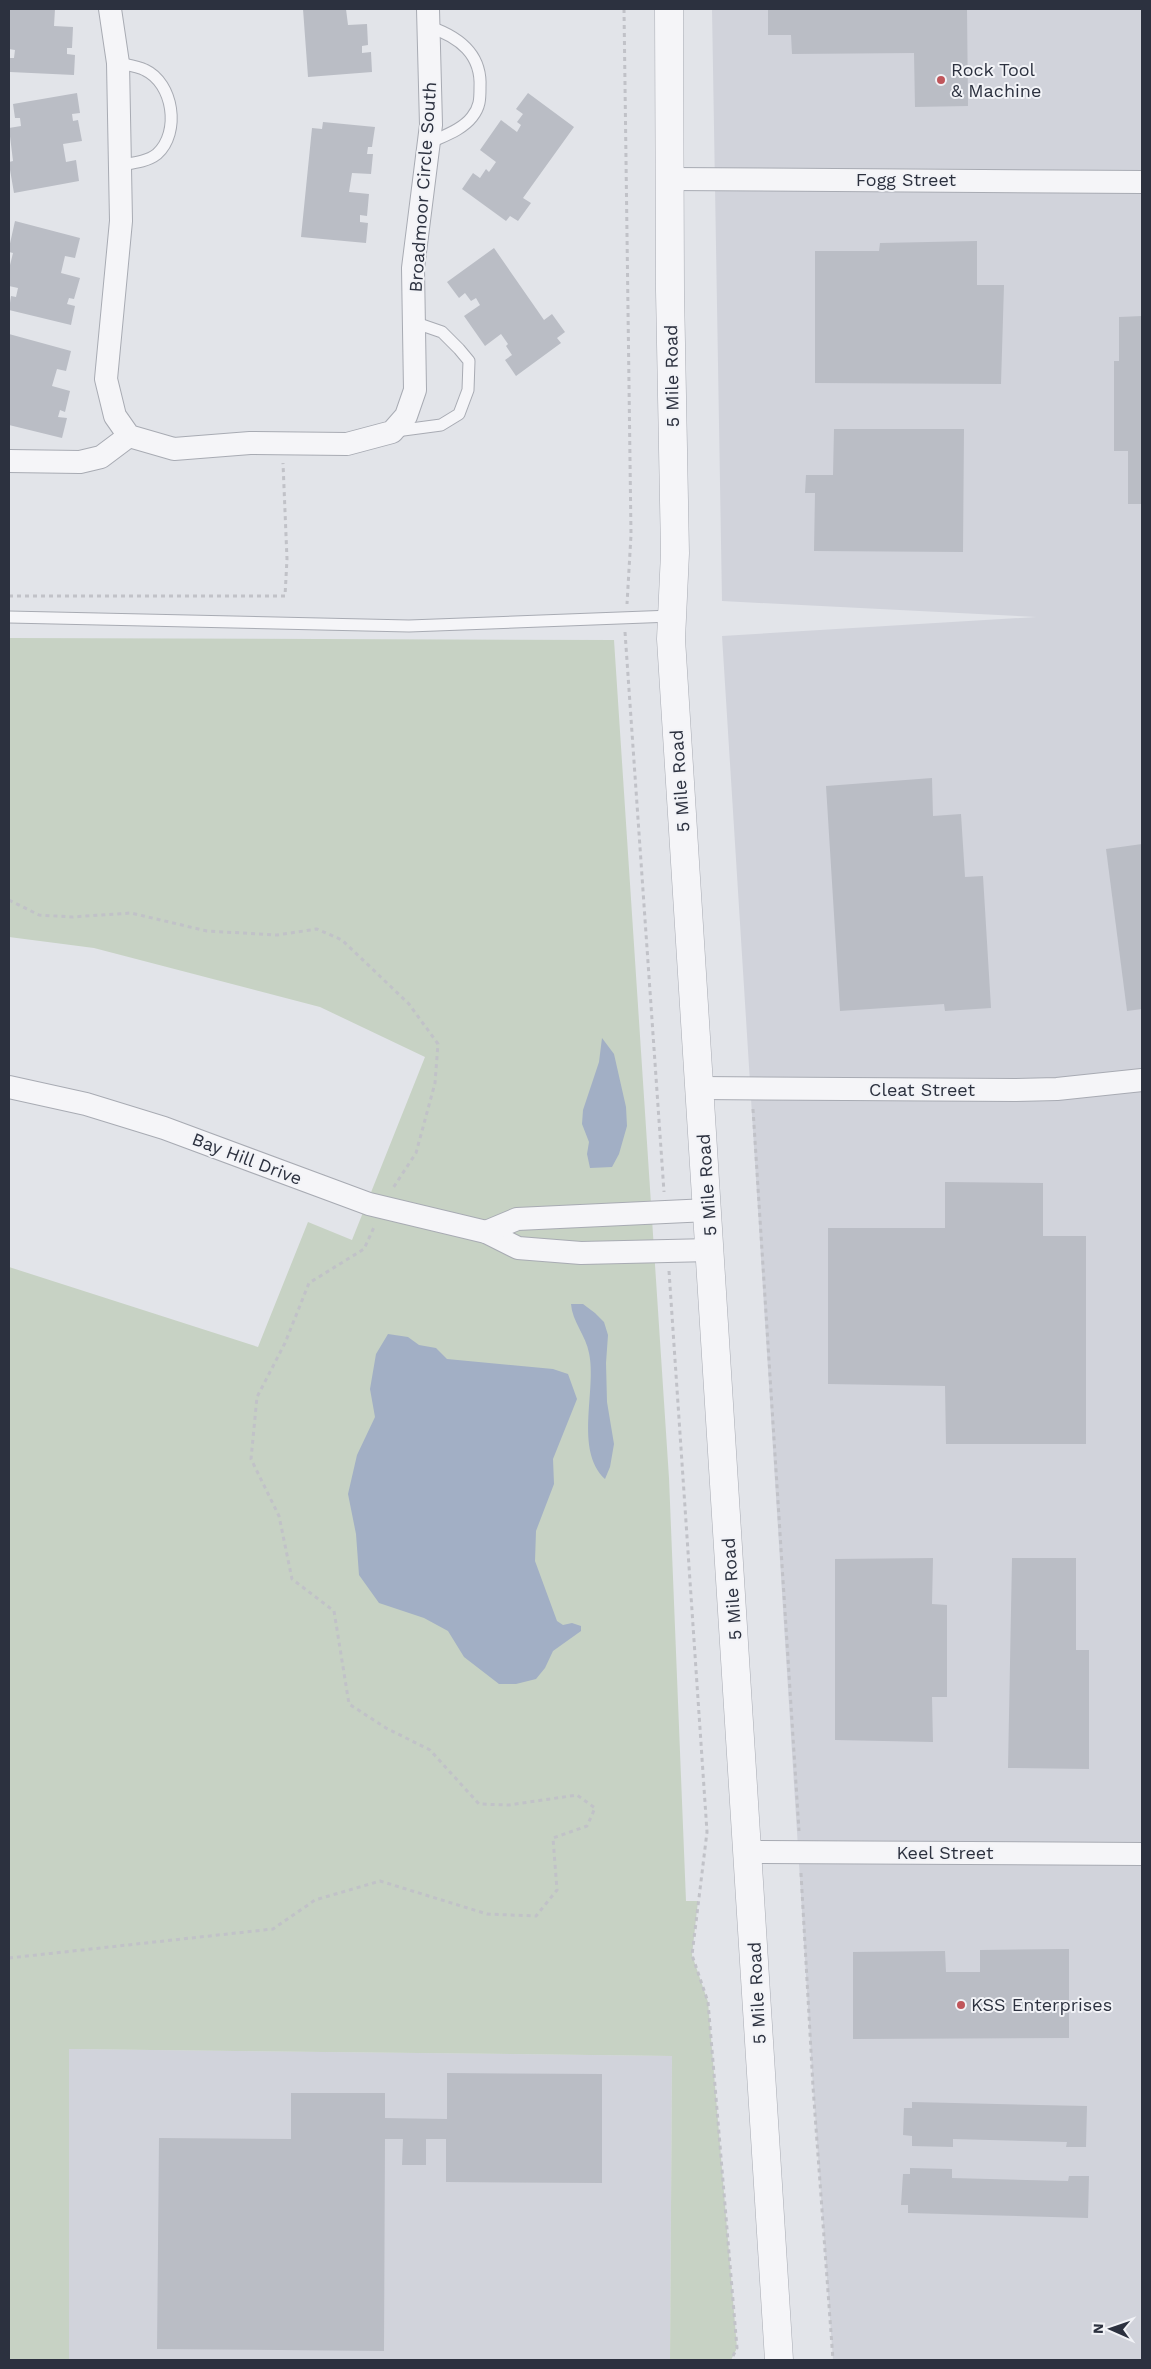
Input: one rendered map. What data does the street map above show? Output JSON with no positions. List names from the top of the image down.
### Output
{
  "streets": {
    "street": [
      "Fogg Street",
      "Broadmoor Circle South",
      "5 Mile Road",
      "Cleat Street",
      "Bay Hill Drive",
      "Keel Street"
    ]
  },
  "crossings": [
    ["Fogg Street", "5 Mile Road"],
    ["5 Mile Road", "Cleat Street"],
    ["5 Mile Road", "Bay Hill Drive"],
    ["5 Mile Road", "Keel Street"]
  ],
  "places": ["Rock Tool & Machine", "KSS Enterprises"],
  "north": "left"
}
